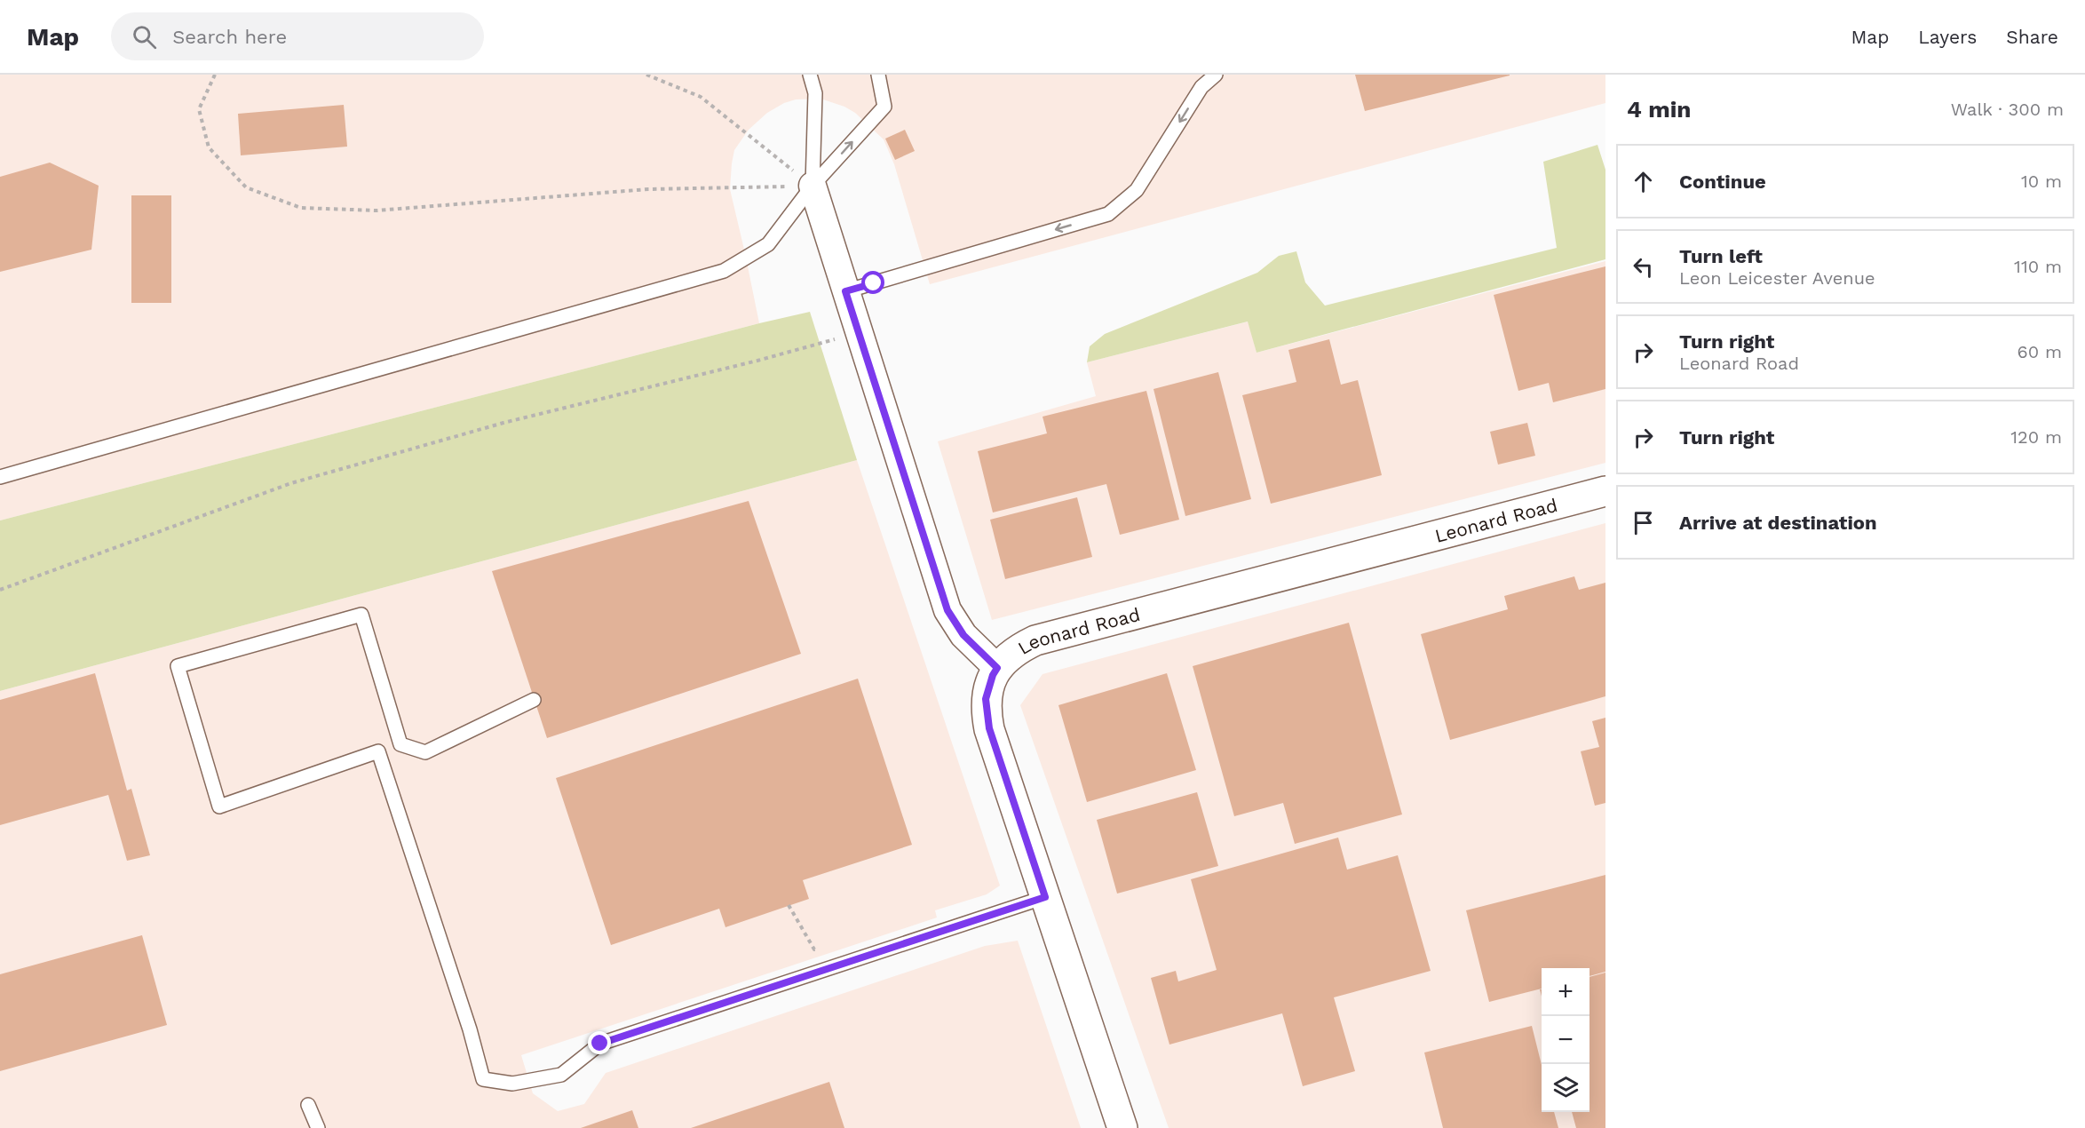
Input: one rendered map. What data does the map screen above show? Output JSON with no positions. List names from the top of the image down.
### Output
{
  "streets": {
    "street": ["Leonard Road"]
  },
  "page": {
    "header": "Map",
    "search": "Search here",
    "nav": ["Map", "Layers", "Share"],
    "heading": ["4 min", "Walk · 300 m"],
    "list": [
      ["Continue", "10 m"],
      ["Turn left", "Leon Leicester Avenue", "110 m"],
      ["Turn right", "Leonard Road", "60 m"],
      ["Turn right", "120 m"],
      "Arrive at destination"
    ],
    "map_buttons": ["+", "−"]
  }
}
